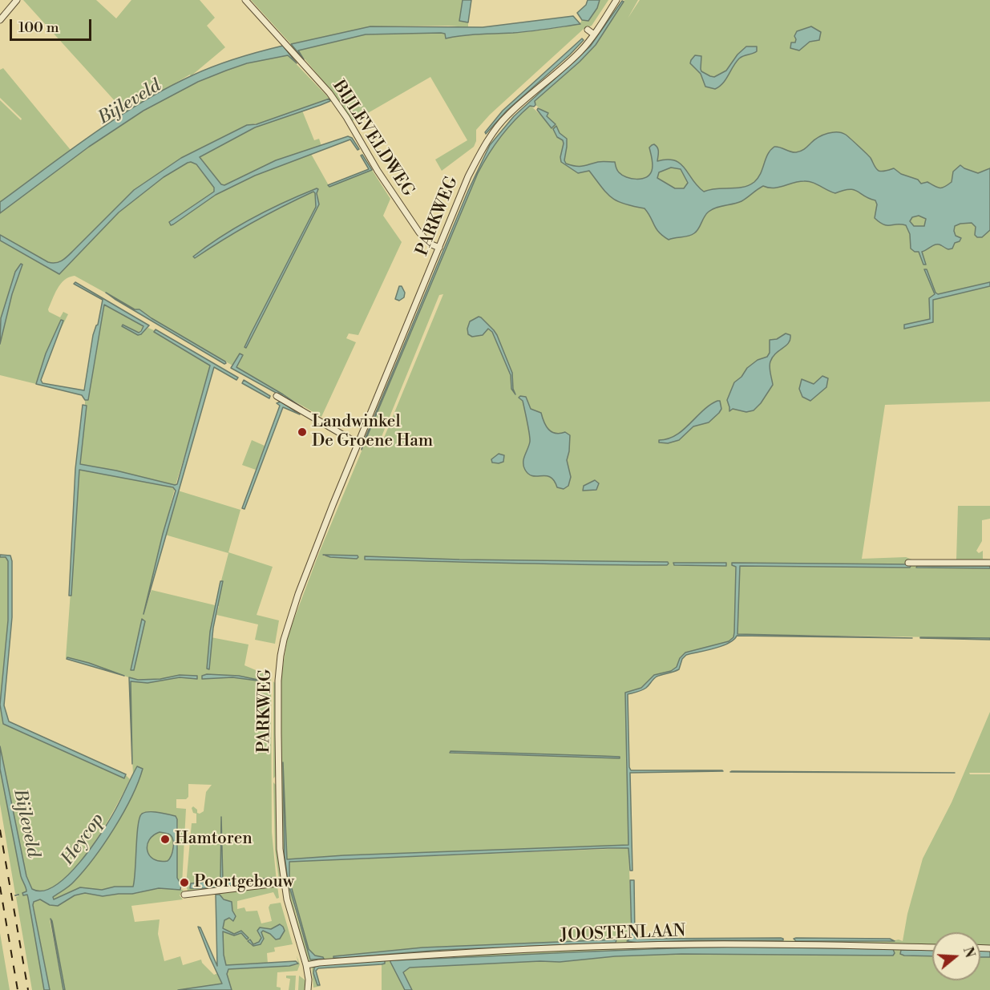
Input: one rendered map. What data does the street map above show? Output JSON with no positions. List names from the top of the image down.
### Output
{
  "streets": {
    "street": ["BIJLEVELDWEG", "PARKWEG", "JOOSTENLAAN"]
  },
  "crossings": [
    ["BIJLEVELDWEG", "PARKWEG"],
    ["PARKWEG", "JOOSTENLAAN"]
  ],
  "water": ["Bijleveld", "Heycop"],
  "places": ["Landwinkel De Groene Ham", "Hamtoren", "Poortgebouw"],
  "scale_bar": "100 m",
  "north": "right"
}
